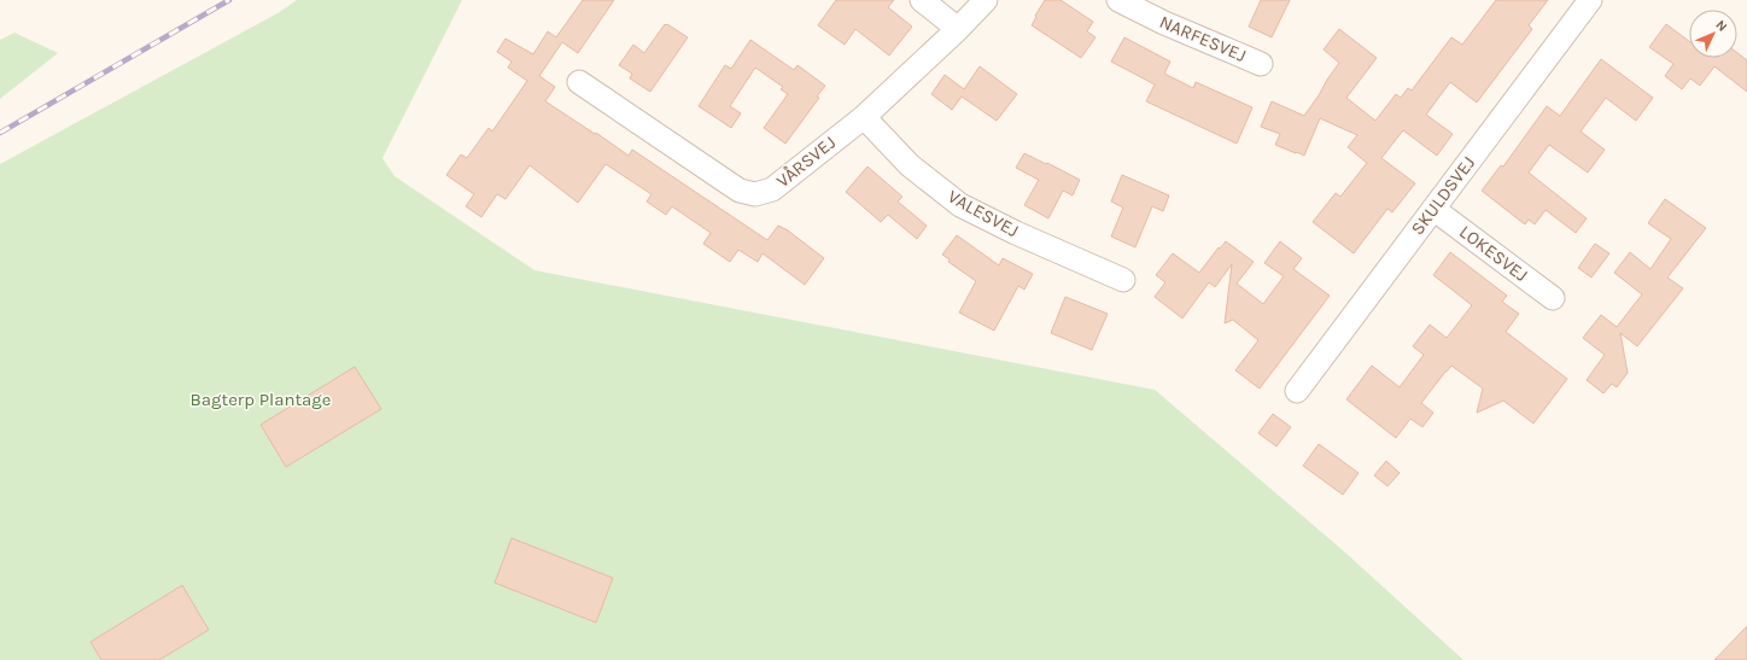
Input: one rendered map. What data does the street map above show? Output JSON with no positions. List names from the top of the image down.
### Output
{
  "streets": {
    "street": [
      "NARFESVEJ",
      "VÅRSVEJ",
      "SKULDSVEJ",
      "VALESVEJ",
      "LOKESVEJ"
    ]
  },
  "crossings": [
    ["VÅRSVEJ", "VALESVEJ"],
    ["SKULDSVEJ", "LOKESVEJ"]
  ],
  "parks": ["Bagterp Plantage"],
  "north": "top right"
}
